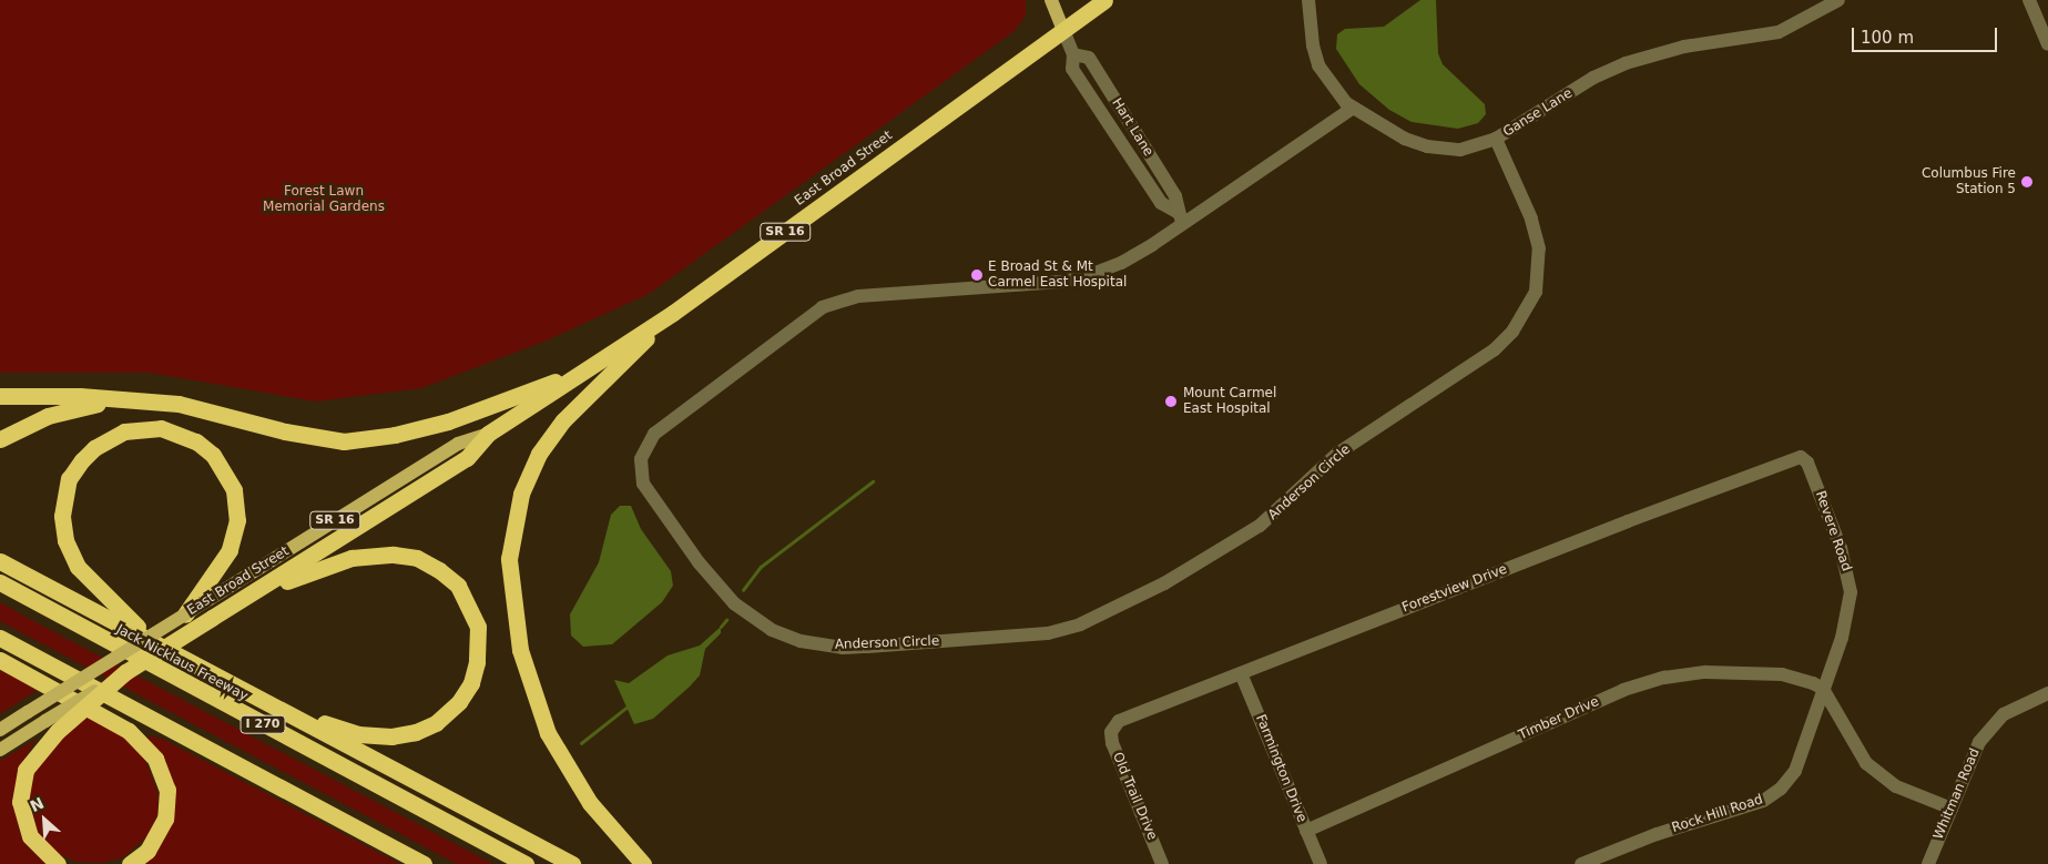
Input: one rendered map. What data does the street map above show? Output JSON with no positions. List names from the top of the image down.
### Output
{
  "streets": {
    "highway": [
      "East Broad Street",
      "SR 16",
      "Jack Nicklaus Freeway",
      "I 270"
    ],
    "street": [
      "Ganse Lane",
      "Hart Lane",
      "Anderson Circle",
      "Revere Road",
      "Forestview Drive",
      "Timber Drive",
      "Farmington Drive",
      "Whitman Road",
      "Old Trail Drive",
      "Rock Hill Road"
    ]
  },
  "crossings": [
    ["Ganse Lane", "Anderson Circle"],
    ["Hart Lane", "East Broad Street"],
    ["Hart Lane", "Anderson Circle"],
    ["Revere Road", "Forestview Drive"],
    ["Revere Road", "Timber Drive"],
    ["Revere Road", "Rock Hill Road"],
    ["Forestview Drive", "Farmington Drive"],
    ["Forestview Drive", "Old Trail Drive"],
    ["Timber Drive", "Farmington Drive"],
    ["Timber Drive", "Rock Hill Road"]
  ],
  "parks": ["Forest Lawn Memorial Gardens"],
  "places": ["Columbus Fire Station 5", "E Broad St & Mt Carmel East Hospital", "Mount Carmel East Hospital"],
  "scale_bar": "100 m",
  "north": "top left"
}
